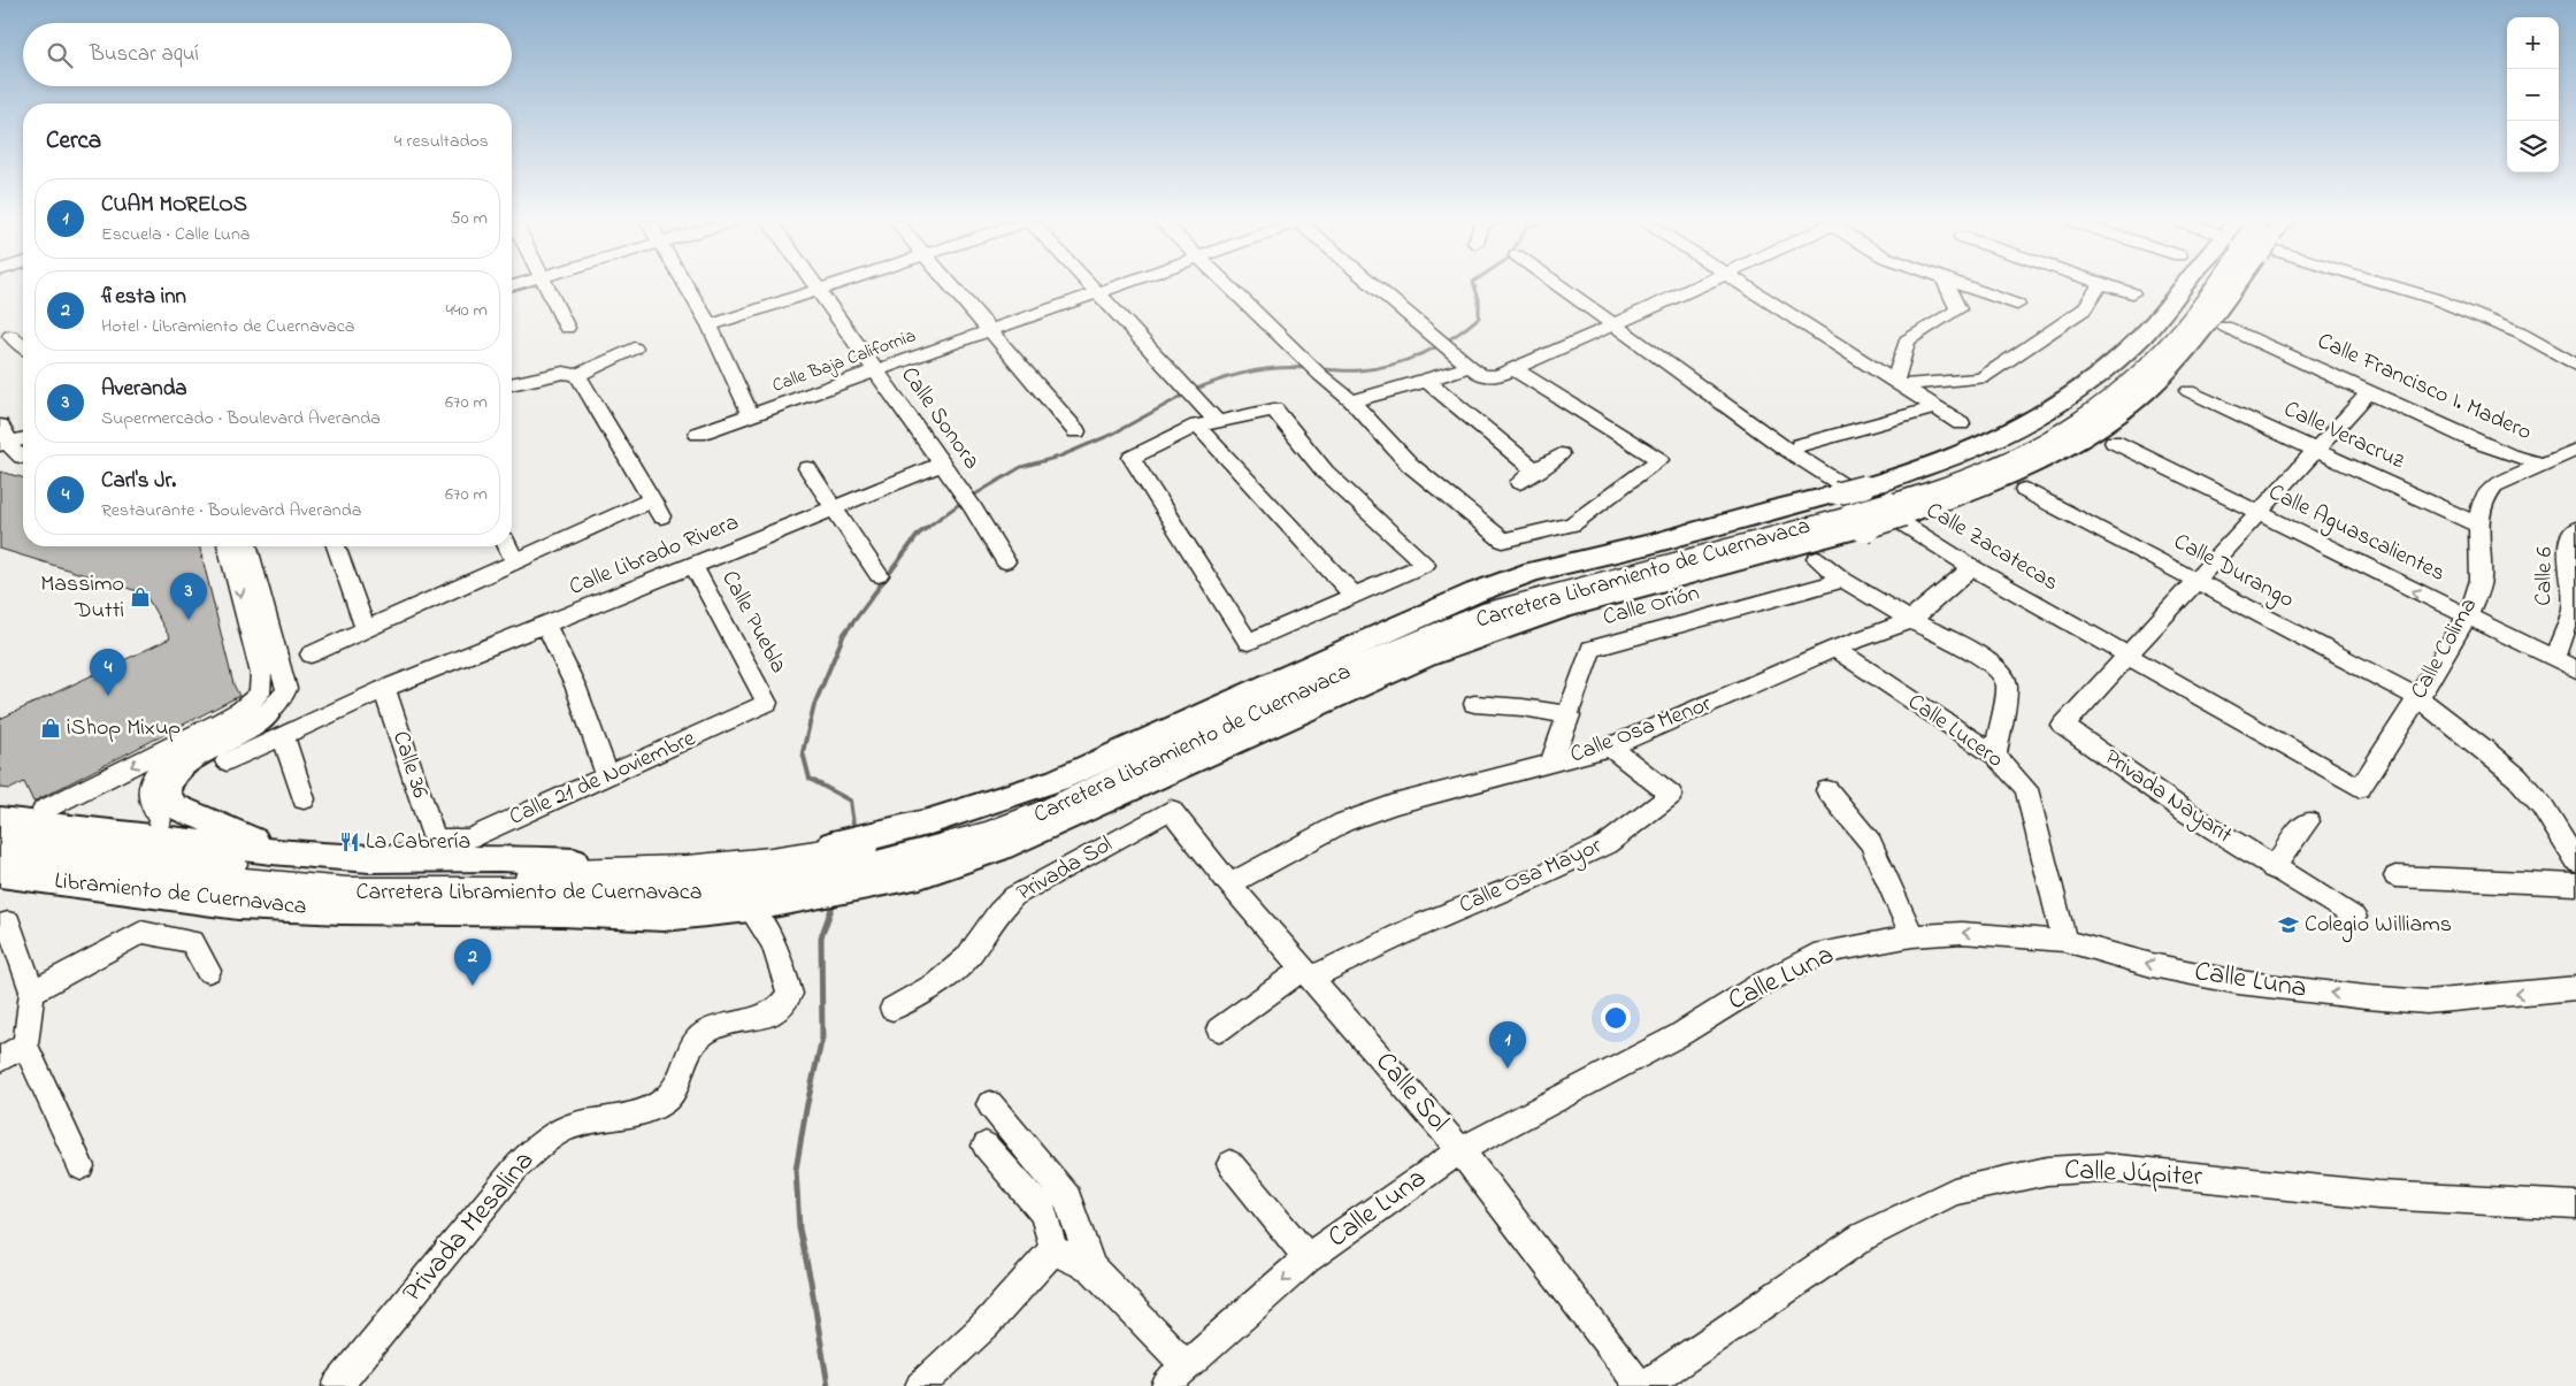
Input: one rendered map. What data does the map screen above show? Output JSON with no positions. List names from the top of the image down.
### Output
{
  "streets": {
    "highway": ["Carretera Libramiento de Cuernavaca"],
    "main road": ["Libramiento de Cuernavaca"],
    "street": [
      "Calle Baja California",
      "Calle Francisco I. Madero",
      "Calle Sonora",
      "Calle Veracruz",
      "Calle Aguascalientes",
      "Calle Zacatecas",
      "Calle Librado Rivera",
      "Calle Durango",
      "Calle 6",
      "Calle Orión",
      "Calle Puebla",
      "Calle Colima",
      "Calle Osa Menor",
      "Calle Lucero",
      "Calle 36",
      "Calle 21 de Noviembre",
      "Privada Nayarit",
      "Privada Sol",
      "Calle Osa Mayor",
      "Calle Luna",
      "Calle Sol",
      "Calle Júpiter",
      "Privada Mesalina"
    ]
  },
  "crossings": [
    ["Calle Baja California", "Calle Sonora"],
    ["Calle Francisco I. Madero", "Calle Colima"],
    ["Calle Sonora", "Calle Librado Rivera"],
    ["Calle Veracruz", "Calle Colima"],
    ["Calle Aguascalientes", "Calle 6"],
    ["Calle Aguascalientes", "Calle Colima"],
    ["Calle Zacatecas", "Calle Colima"],
    ["Calle Zacatecas", "Calle Osa Menor"],
    ["Calle Zacatecas", "Privada Nayarit"],
    ["Calle Librado Rivera", "Calle Puebla"],
    ["Calle Librado Rivera", "Calle 36"],
    ["Calle Durango", "Calle Colima"],
    ["Carretera Libramiento de Cuernavaca", "Libramiento de Cuernavaca"],
    ["Calle Orión", "Calle Osa Menor"],
    ["Calle Puebla", "Calle 21 de Noviembre"],
    ["Calle Osa Menor", "Calle Lucero"],
    ["Calle Osa Menor", "Calle Osa Mayor"],
    ["Calle Osa Menor", "Calle Sol"],
    ["Calle Lucero", "Calle Luna"],
    ["Calle 36", "Calle 21 de Noviembre"],
    ["Privada Sol", "Calle Sol"],
    ["Calle Osa Mayor", "Calle Sol"],
    ["Libramiento de Cuernavaca", "Privada Mesalina"],
    ["Calle Luna", "Calle Sol"],
    ["Calle Sol", "Calle Júpiter"]
  ],
  "one_way": ["Calle Aguascalientes", "Calle Luna"],
  "places": {
    "shop": ["Massimo Dutti", "iShop Mixup"],
    "restaurant": ["La Cabrería"],
    "school or university": ["Colegio Williams"]
  },
  "page": {
    "map_buttons": ["+", "−"],
    "search": "Buscar aquí",
    "heading": ["Cerca", "4 resultados"],
    "list": [
      {
        "mark": "1",
        "name": "CUAM MORELOS",
        "note": "Escuela · Calle Luna",
        "value": "50 m"
      },
      {
        "mark": "2",
        "name": "fiesta inn",
        "note": "Hotel · Libramiento de Cuernavaca",
        "value": "440 m"
      },
      {
        "mark": "3",
        "name": "Averanda",
        "note": "Supermercado · Boulevard Averanda",
        "value": "670 m"
      },
      {
        "mark": "4",
        "name": "Carl's Jr.",
        "note": "Restaurante · Boulevard Averanda",
        "value": "670 m"
      }
    ],
    "pins": [
      "3",
      "4",
      "2",
      "1"
    ]
  }
}
